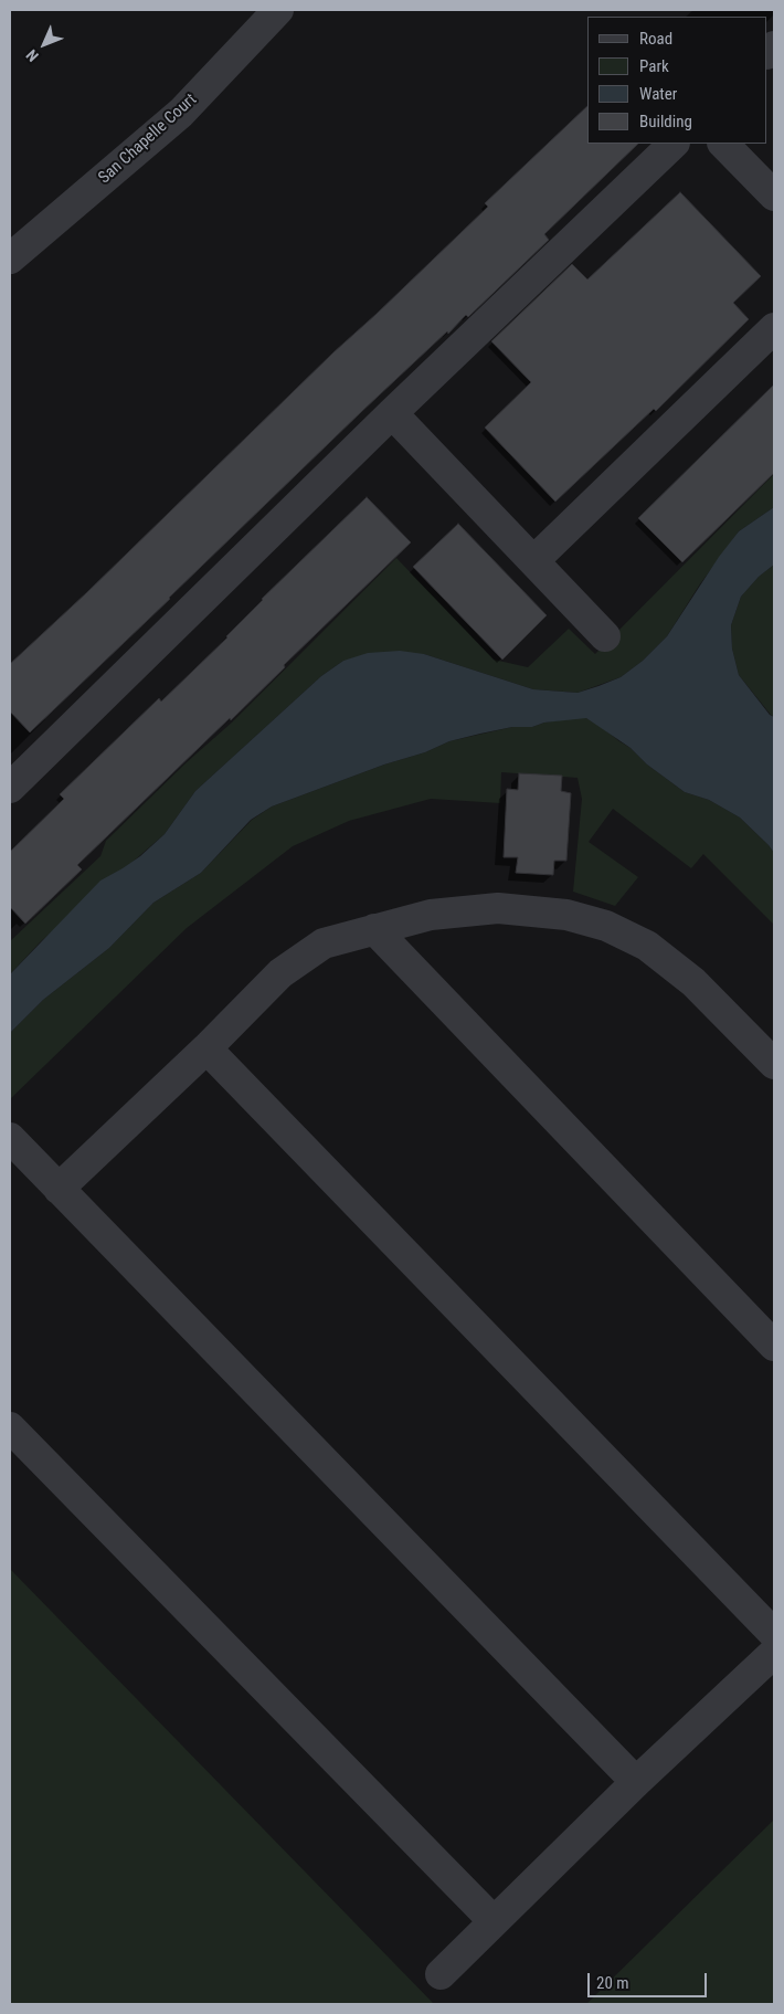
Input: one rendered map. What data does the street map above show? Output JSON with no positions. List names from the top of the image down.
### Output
{
  "streets": {
    "street": ["San Chapelle Court"]
  },
  "legend": [
    "Road",
    "Park",
    "Water",
    "Building"
  ],
  "scale_bar": "20 m",
  "north": "bottom left"
}
